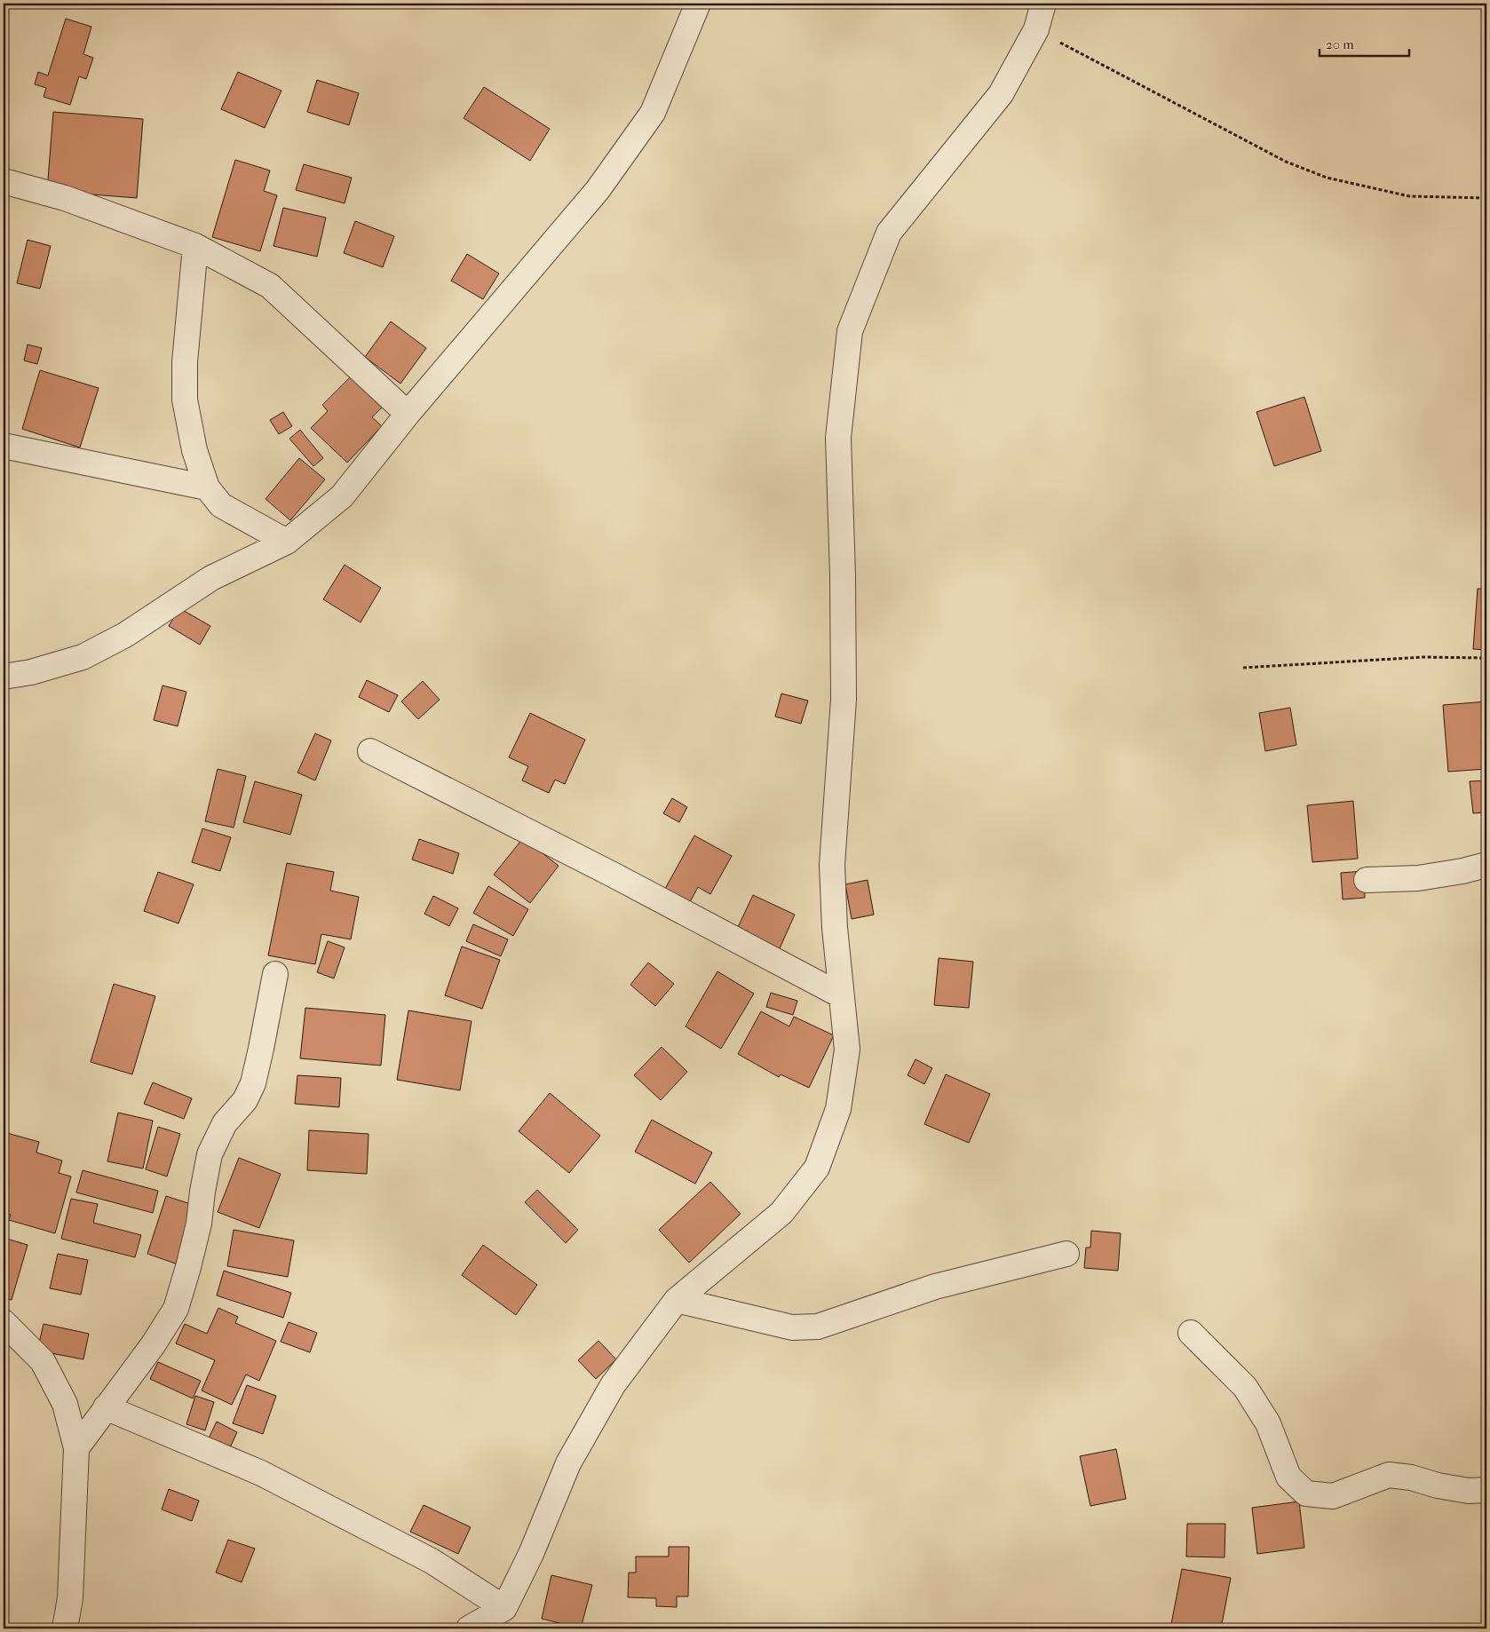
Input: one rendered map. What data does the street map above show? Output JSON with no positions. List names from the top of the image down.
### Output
{
  "scale_bar": "20 m"
}
